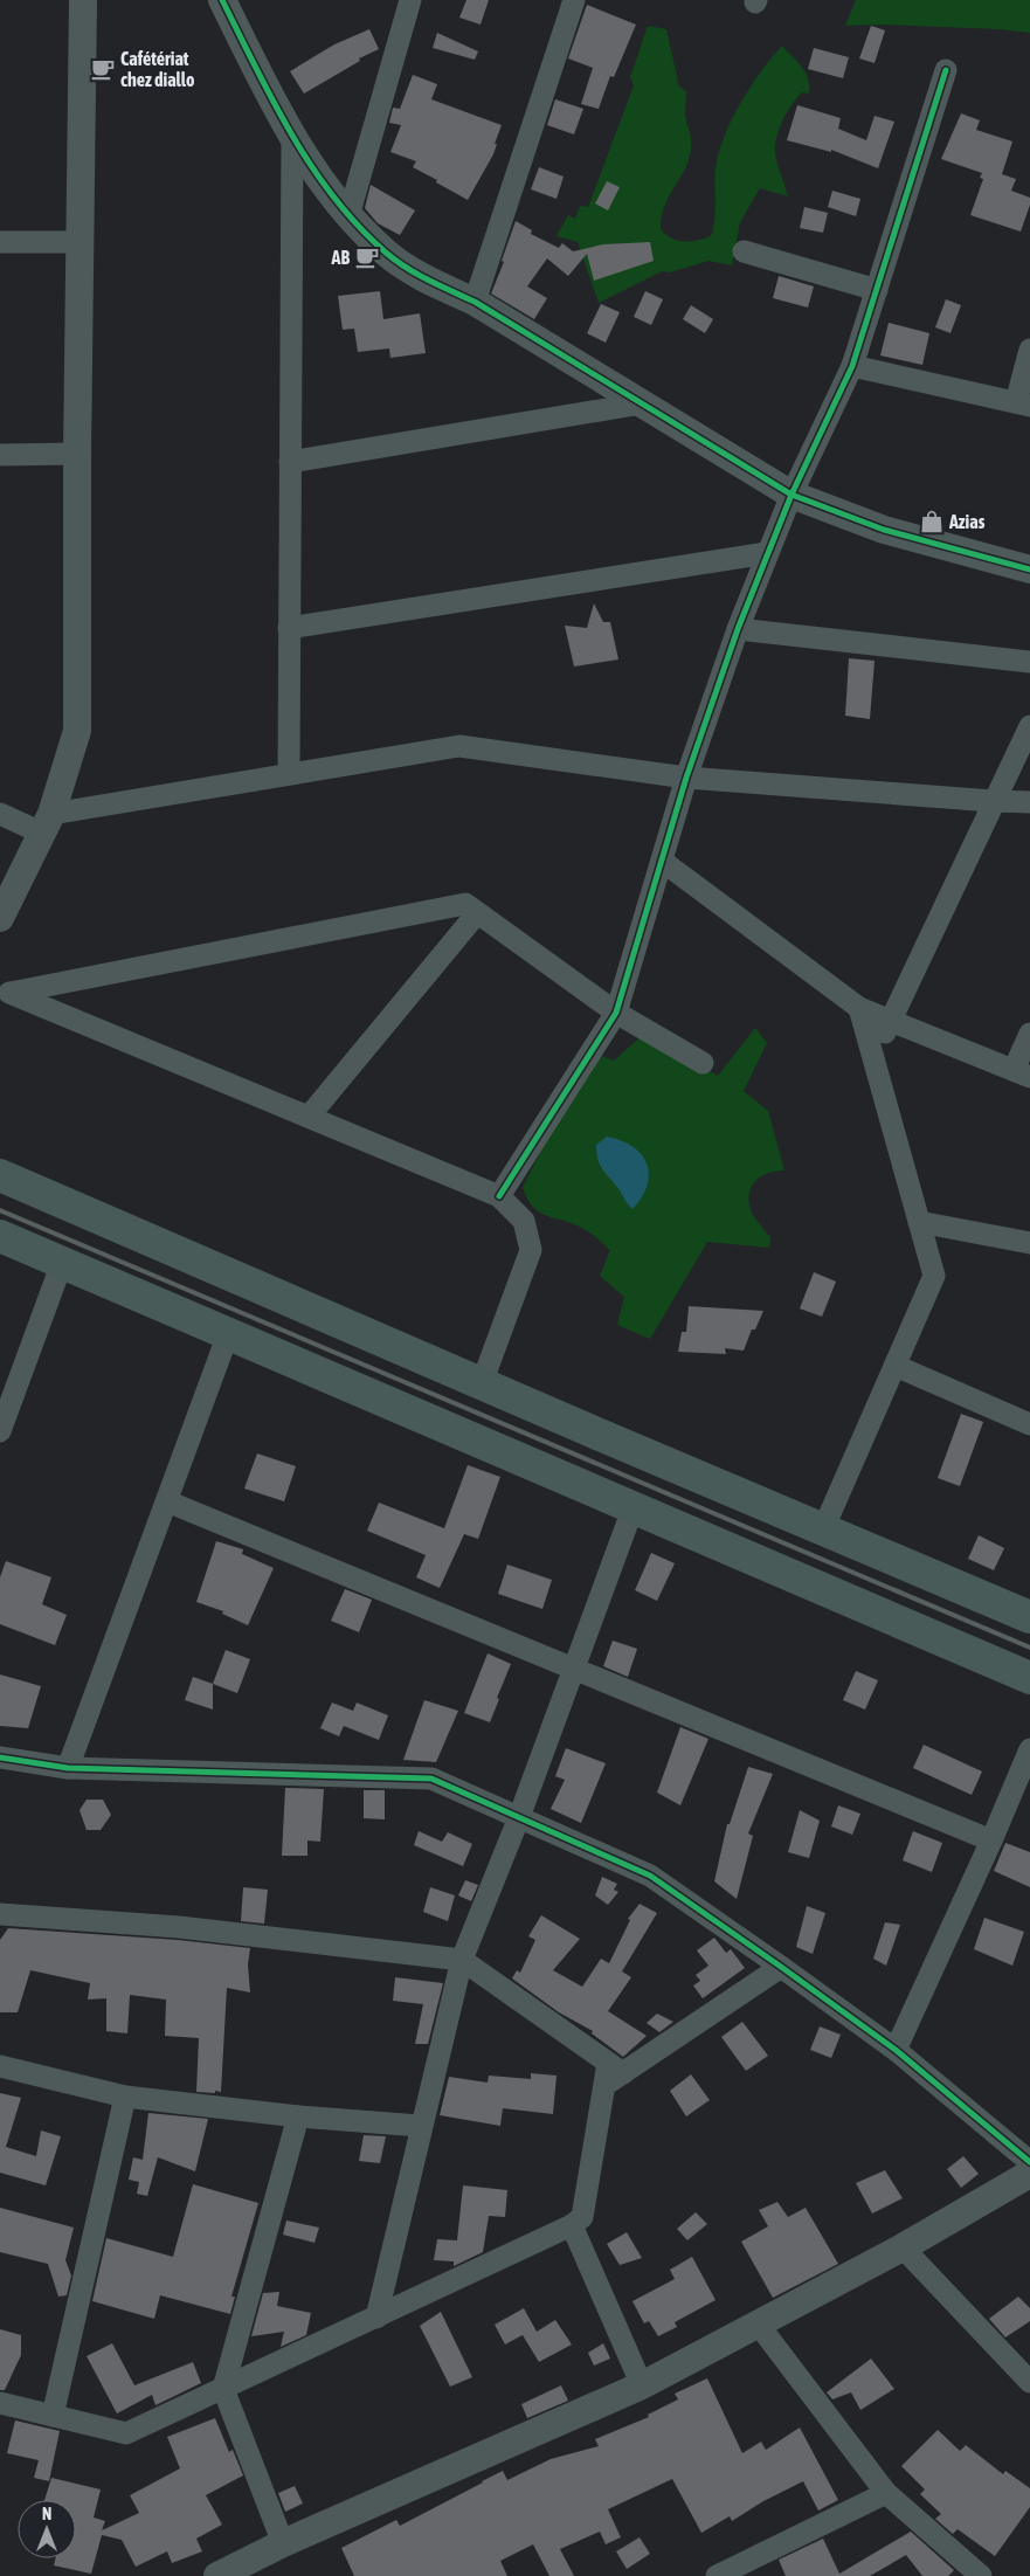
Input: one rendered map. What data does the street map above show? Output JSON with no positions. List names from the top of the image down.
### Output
{
  "places": {
    "cafe": ["Cafétériat chez diallo", "AB"],
    "shop": ["Azias"]
  },
  "north": "top"
}
